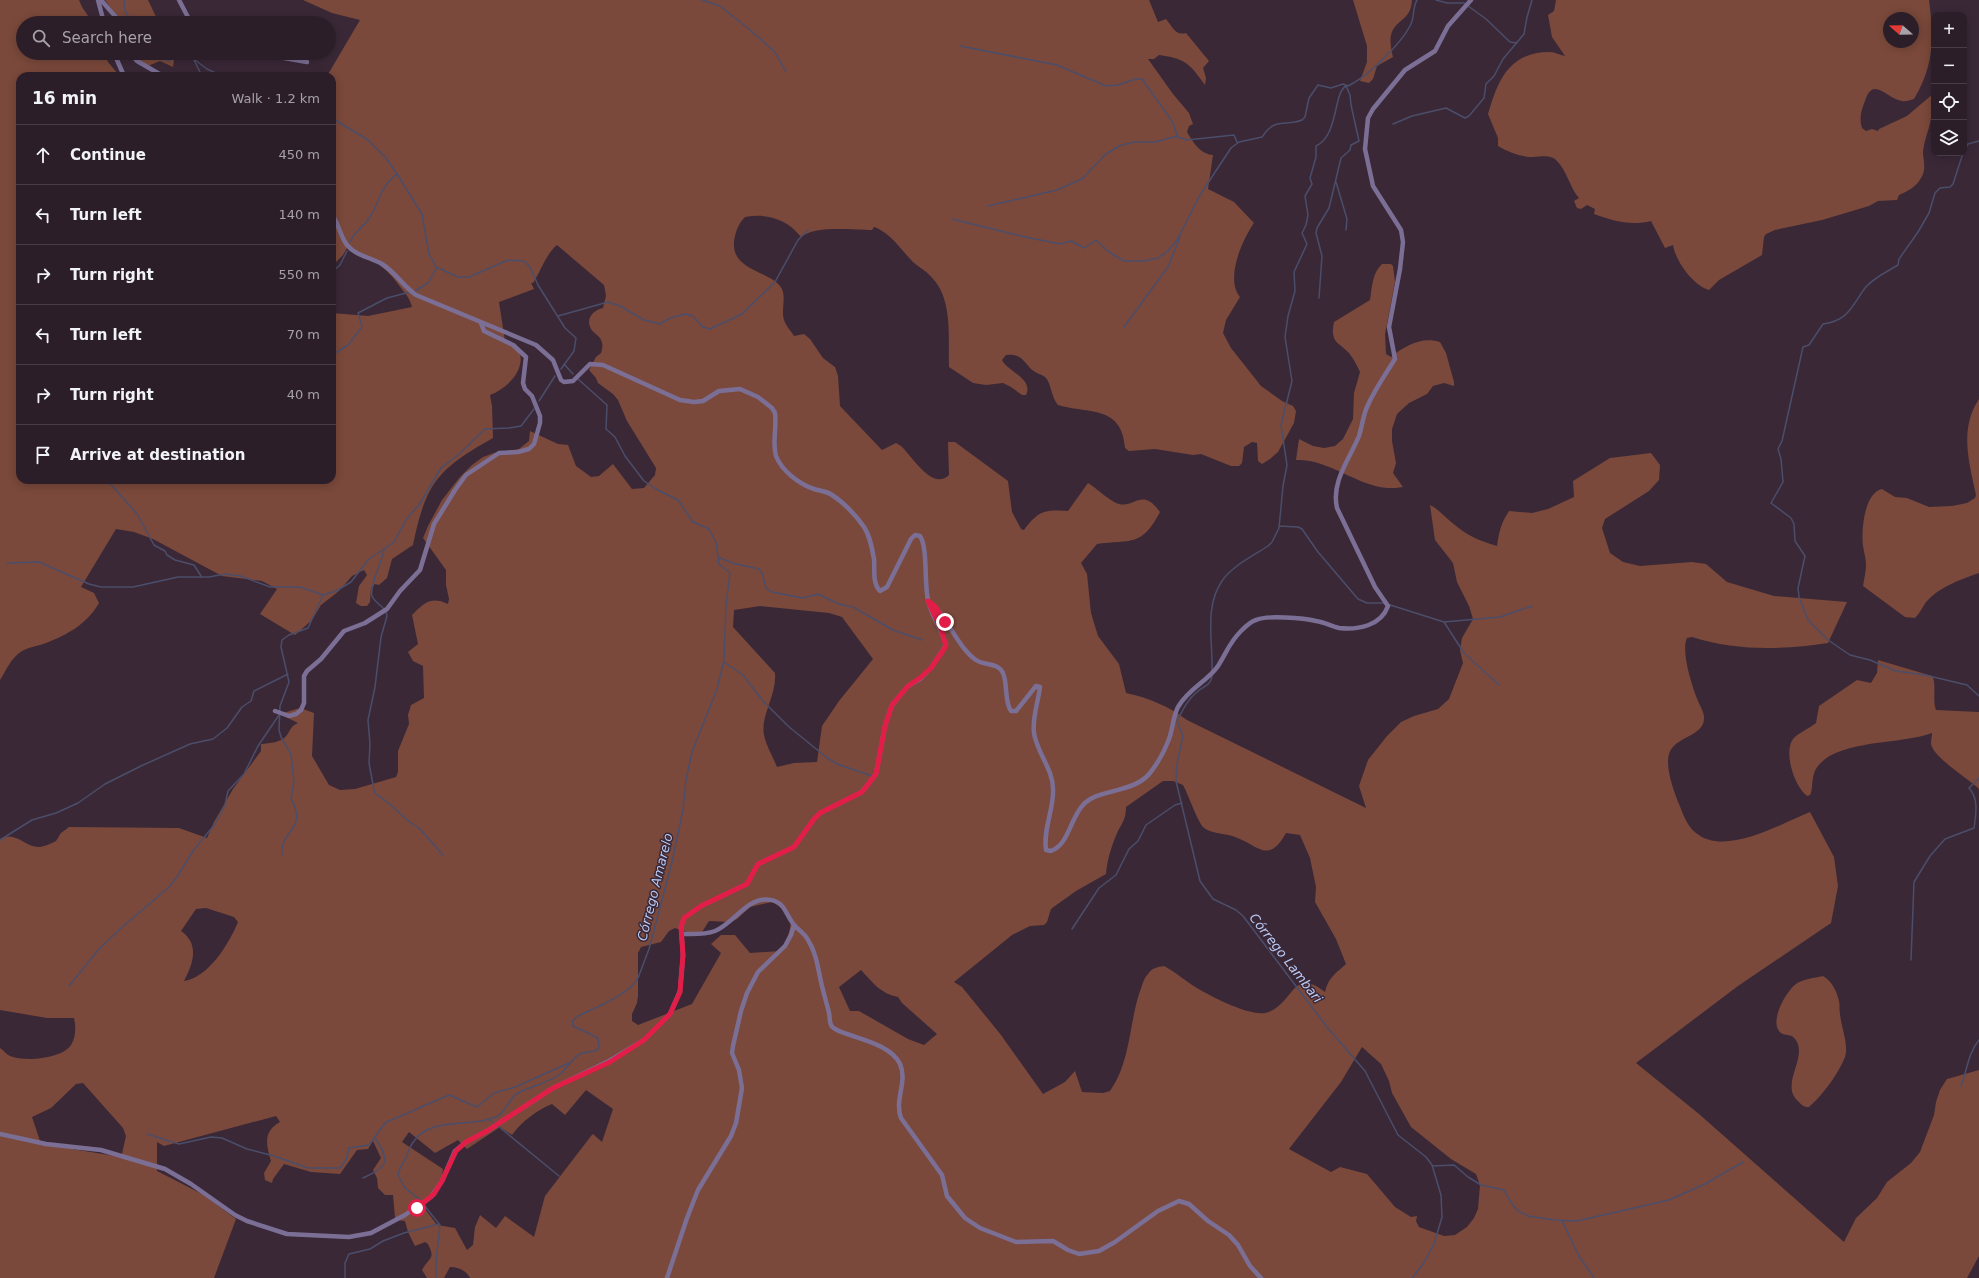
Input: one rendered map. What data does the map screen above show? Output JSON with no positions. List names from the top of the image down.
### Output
{
  "water": ["Córrego Amarelo", "Córrego Lambari"],
  "north": "left",
  "page": {
    "map_buttons": ["+", "−"],
    "search": "Search here",
    "heading": ["16 min", "Walk · 1.2 km"],
    "list": [
      ["Continue", "450 m"],
      ["Turn left", "140 m"],
      ["Turn right", "550 m"],
      ["Turn left", "70 m"],
      ["Turn right", "40 m"],
      "Arrive at destination"
    ]
  }
}
